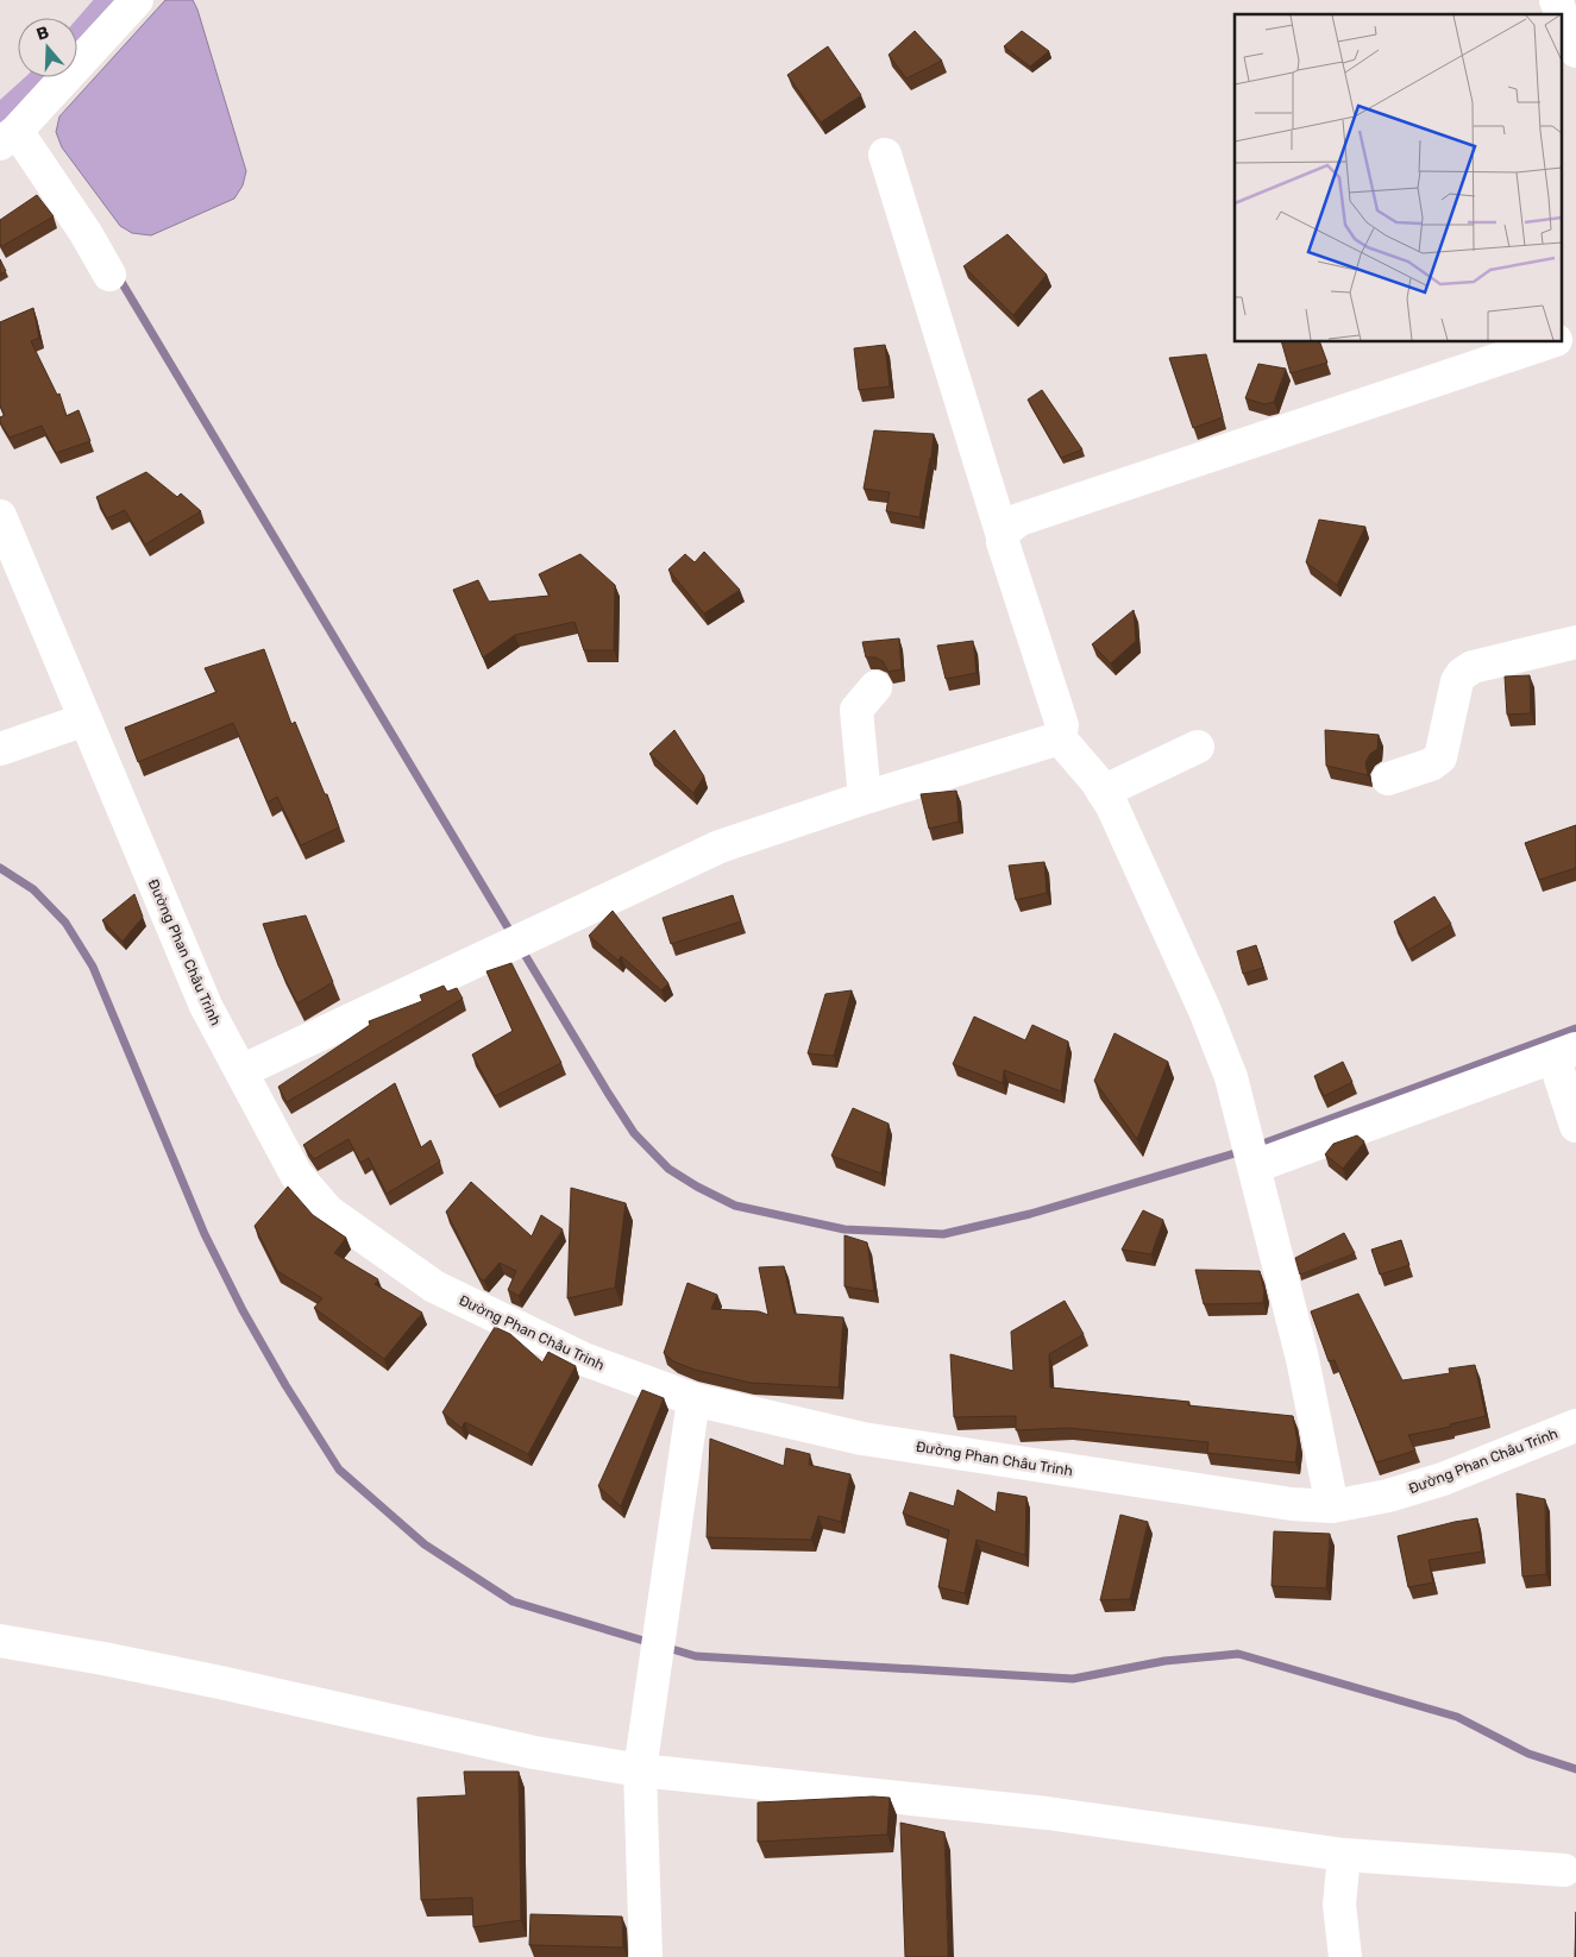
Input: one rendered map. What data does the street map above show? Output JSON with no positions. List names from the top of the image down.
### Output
{
  "streets": {
    "street": ["Đường Phan Châu Trinh"]
  },
  "north": "top"
}
